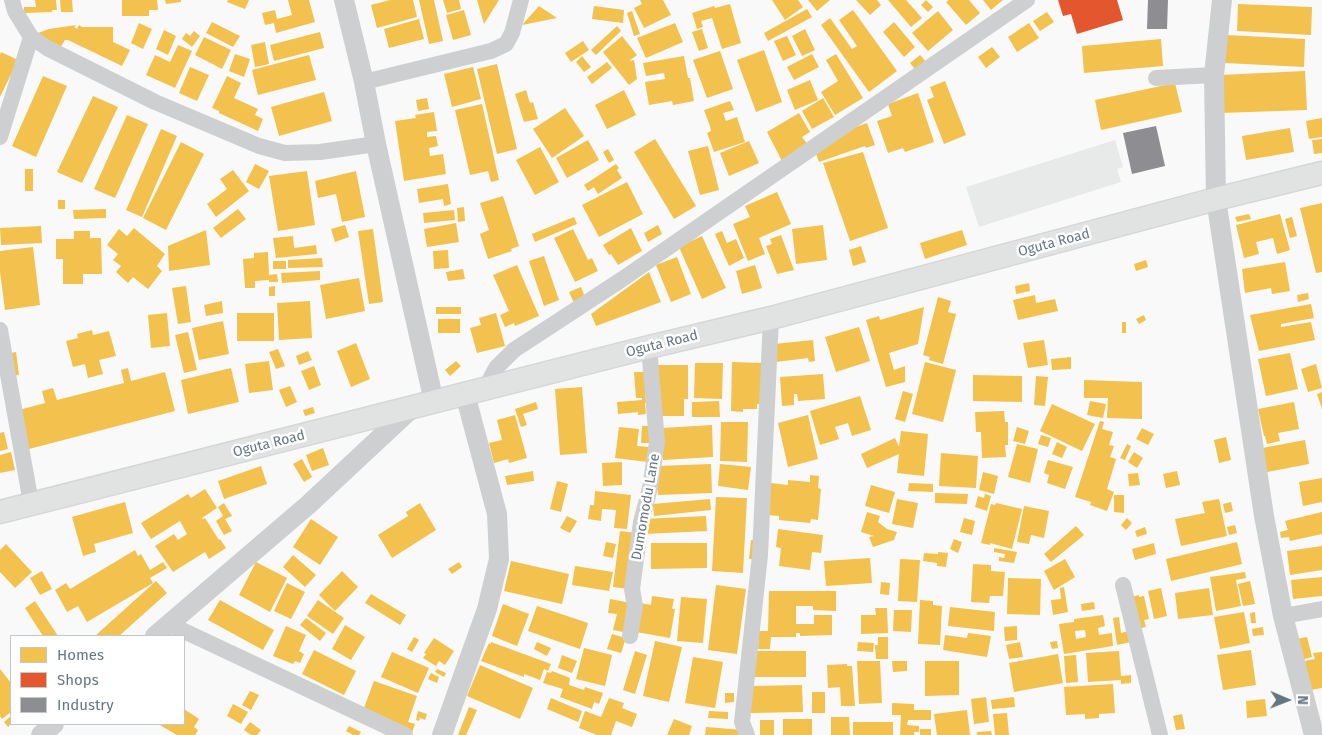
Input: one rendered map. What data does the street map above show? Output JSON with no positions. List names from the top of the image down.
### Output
{
  "streets": {
    "main road": ["Oguta Road"],
    "street": ["Dumomodu Lane"]
  },
  "crossings": [
    ["Oguta Road", "Dumomodu Lane"]
  ],
  "legend": ["Homes", "Shops", "Industry"],
  "north": "right"
}
